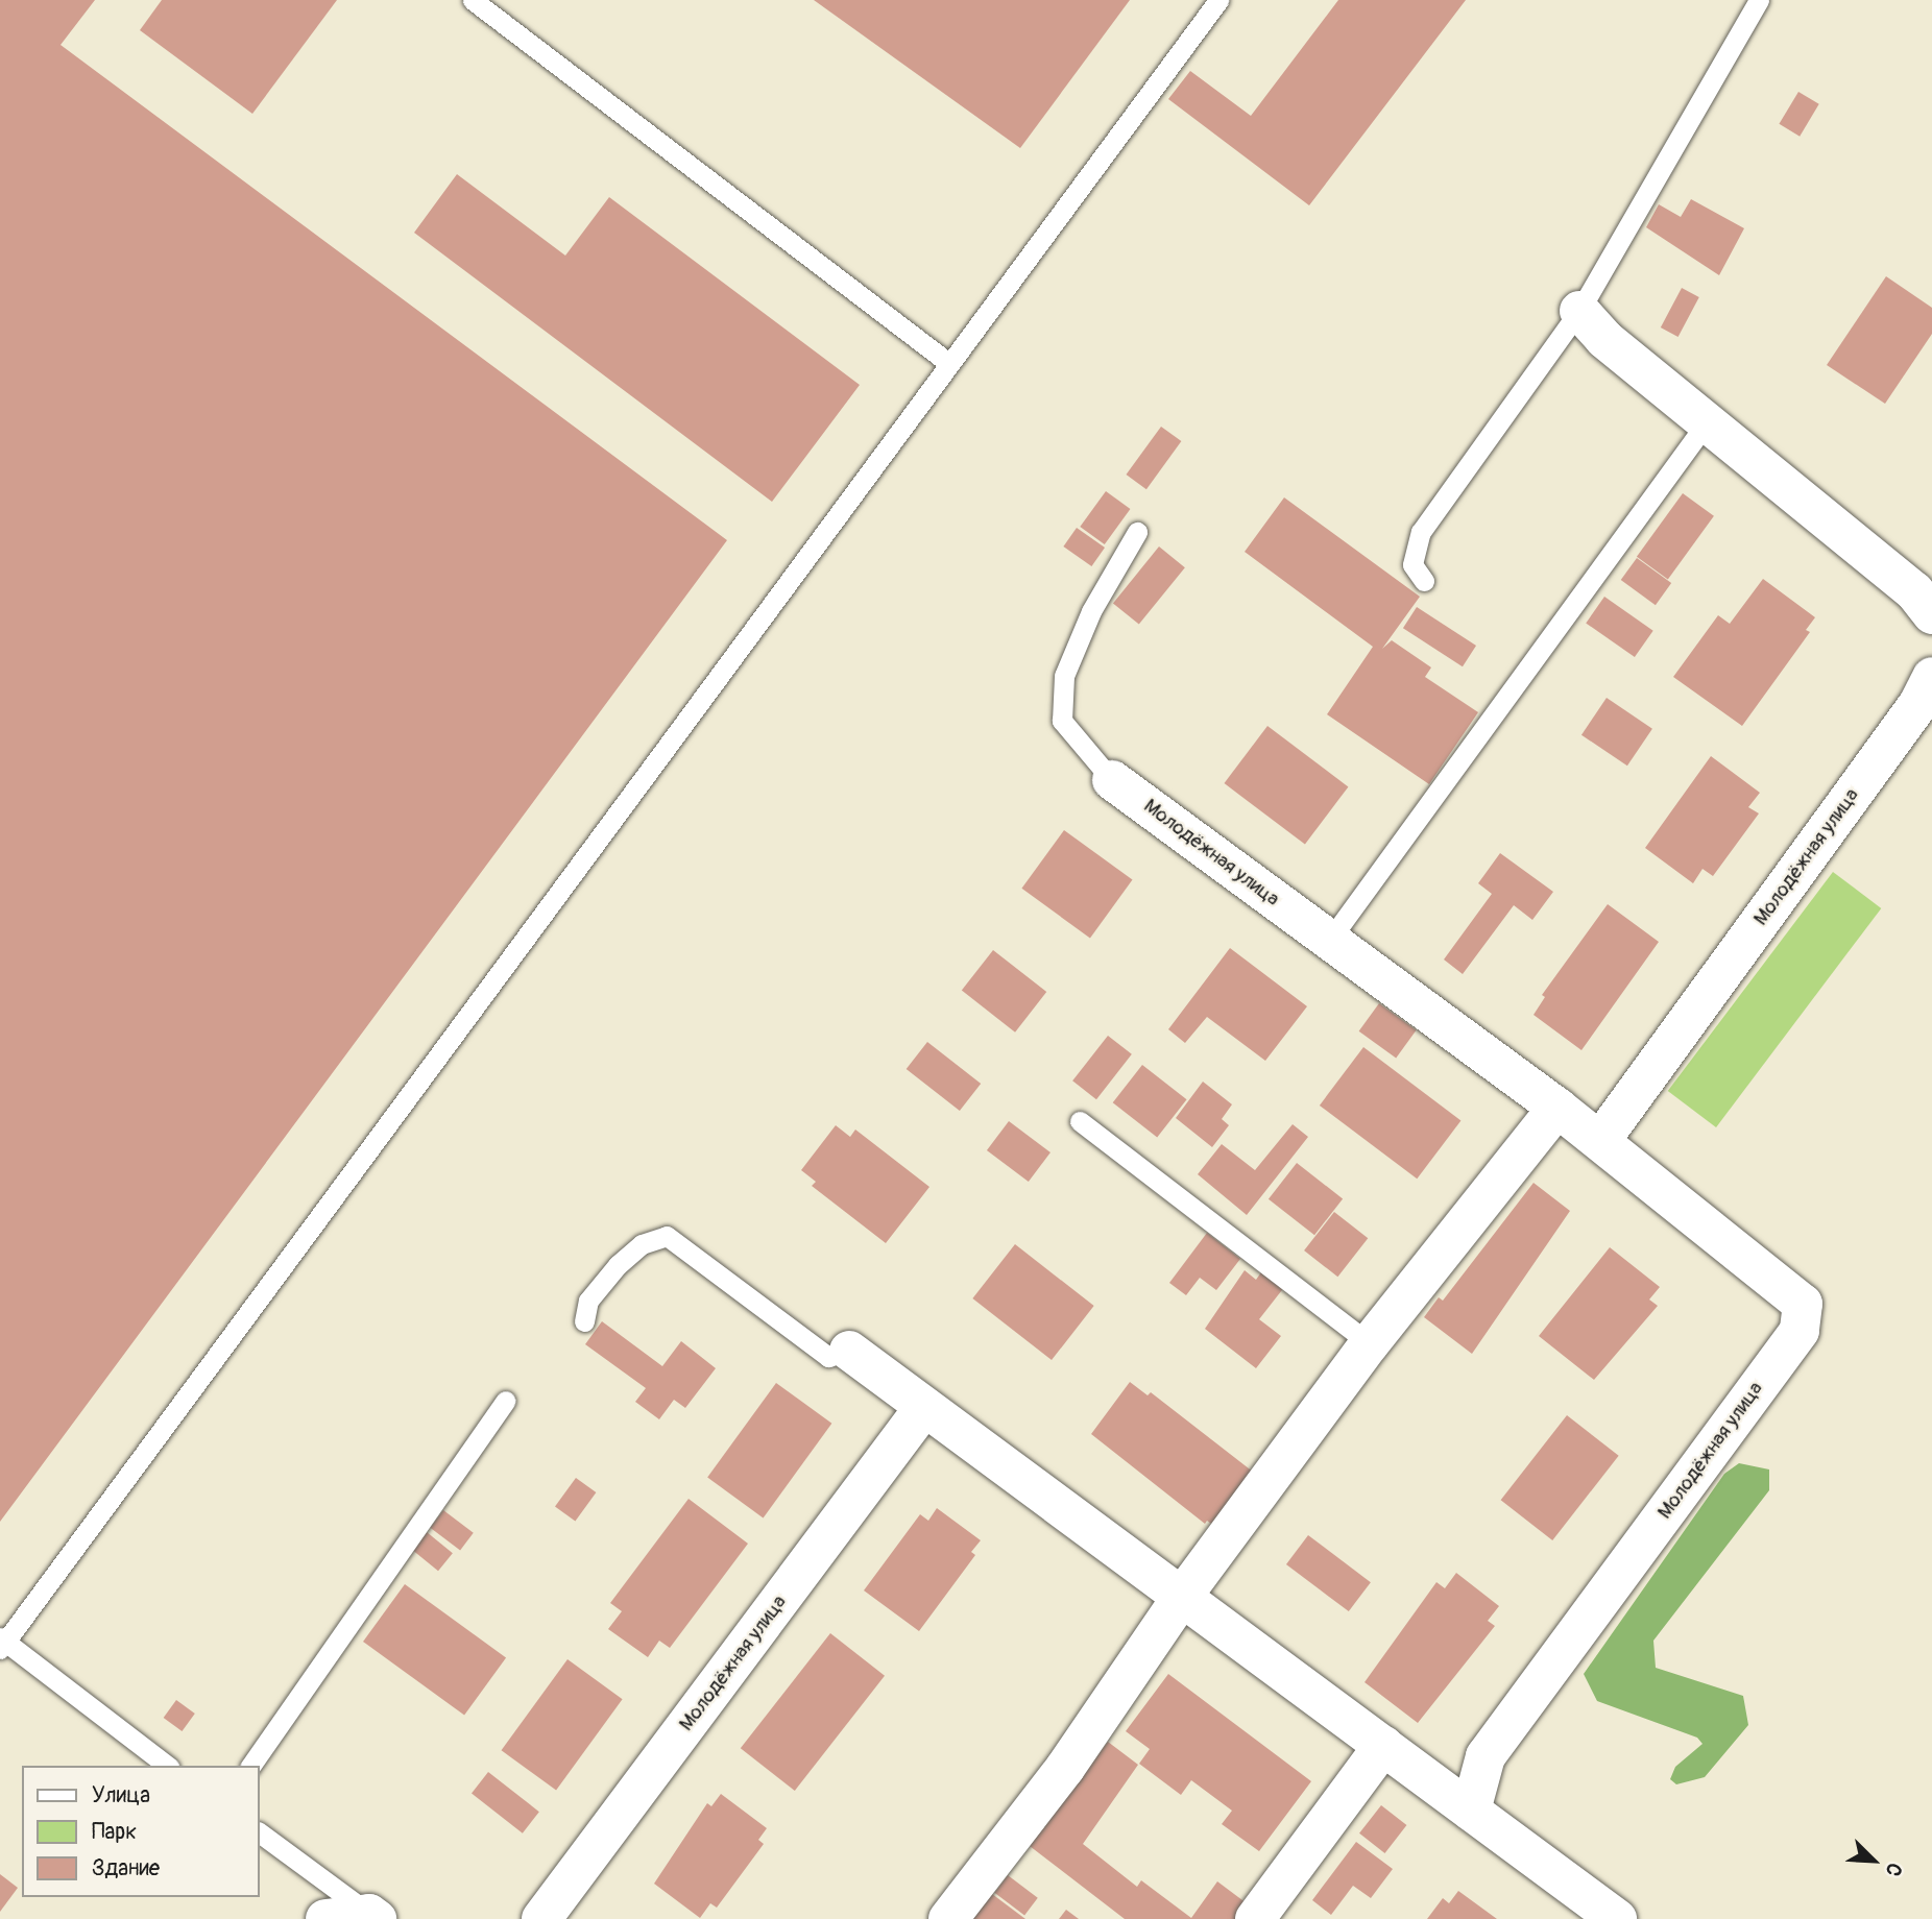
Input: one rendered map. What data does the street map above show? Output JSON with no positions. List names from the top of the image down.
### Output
{
  "streets": {
    "street": ["Молодёжная улица"]
  },
  "legend": ["Улица", "Парк", "Здание"],
  "north": "bottom right"
}
